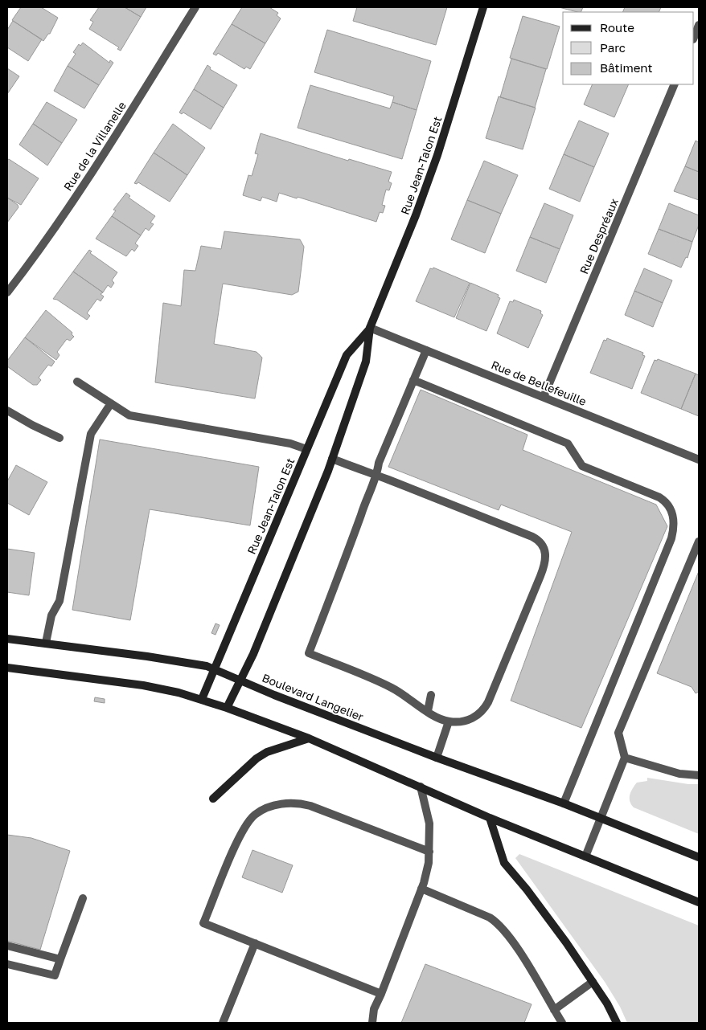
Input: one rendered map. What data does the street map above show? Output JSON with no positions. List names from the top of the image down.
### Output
{
  "streets": {
    "main road": ["Rue Jean-Talon Est", "Boulevard Langelier"],
    "street": ["Rue de la Villanelle", "Rue Despréaux", "Rue de Bellefeuille"]
  },
  "crossings": [
    ["Rue Jean-Talon Est", "Rue de Bellefeuille"],
    ["Rue Jean-Talon Est", "Boulevard Langelier"],
    ["Rue Despréaux", "Rue de Bellefeuille"]
  ],
  "legend": ["Route", "Parc", "Bâtiment"]
}
